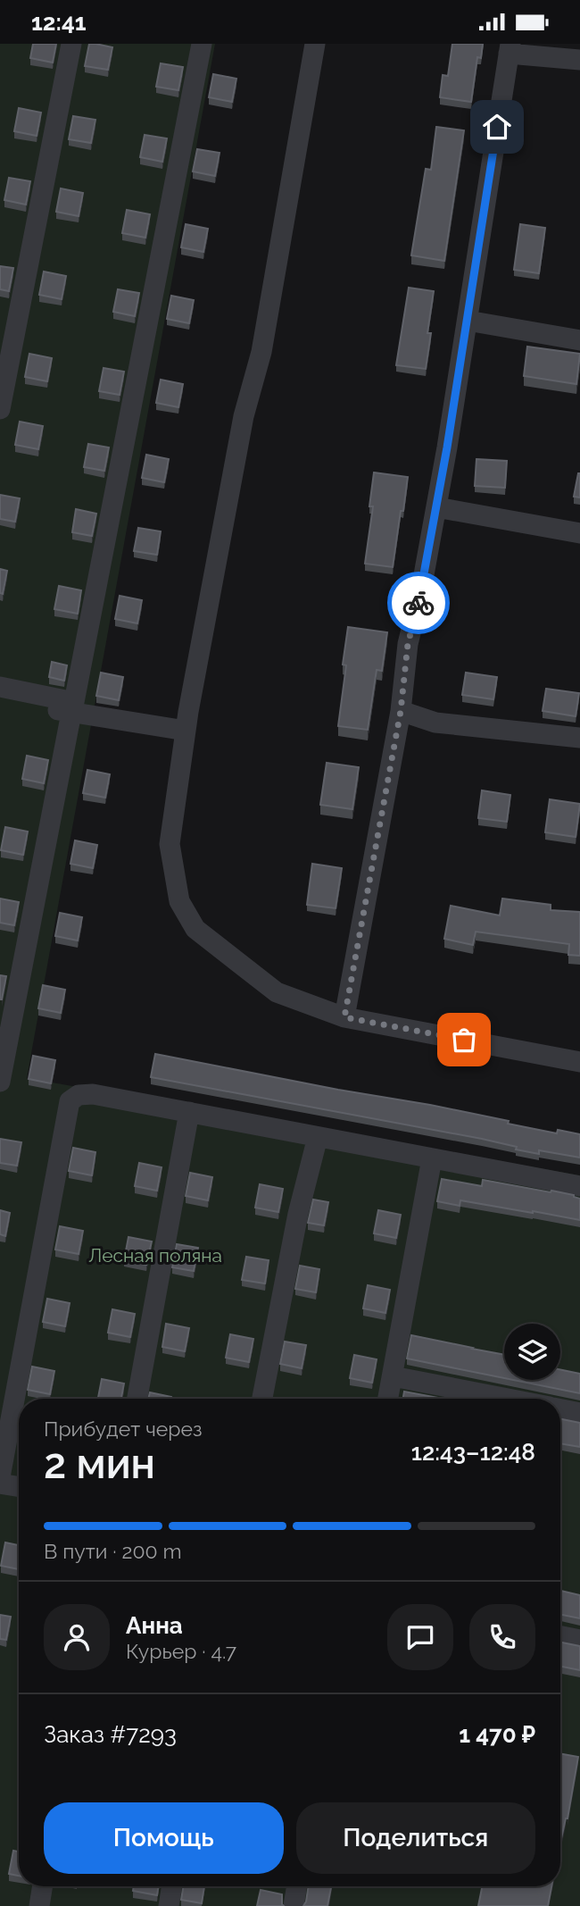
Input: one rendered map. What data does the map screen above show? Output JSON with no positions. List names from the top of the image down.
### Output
{
  "parks": ["Лесная поляна"],
  "page": {
    "status": "12:41",
    "heading": ["2 мин", "Прибудет через", "12:43–12:48"],
    "panel": [
      "Анна",
      "Курьер · 4.7",
      "Заказ #7293",
      "1 470 ₽"
    ],
    "bar": "В пути · 200 m",
    "buttons": ["Помощь", "Поделиться"]
  }
}
